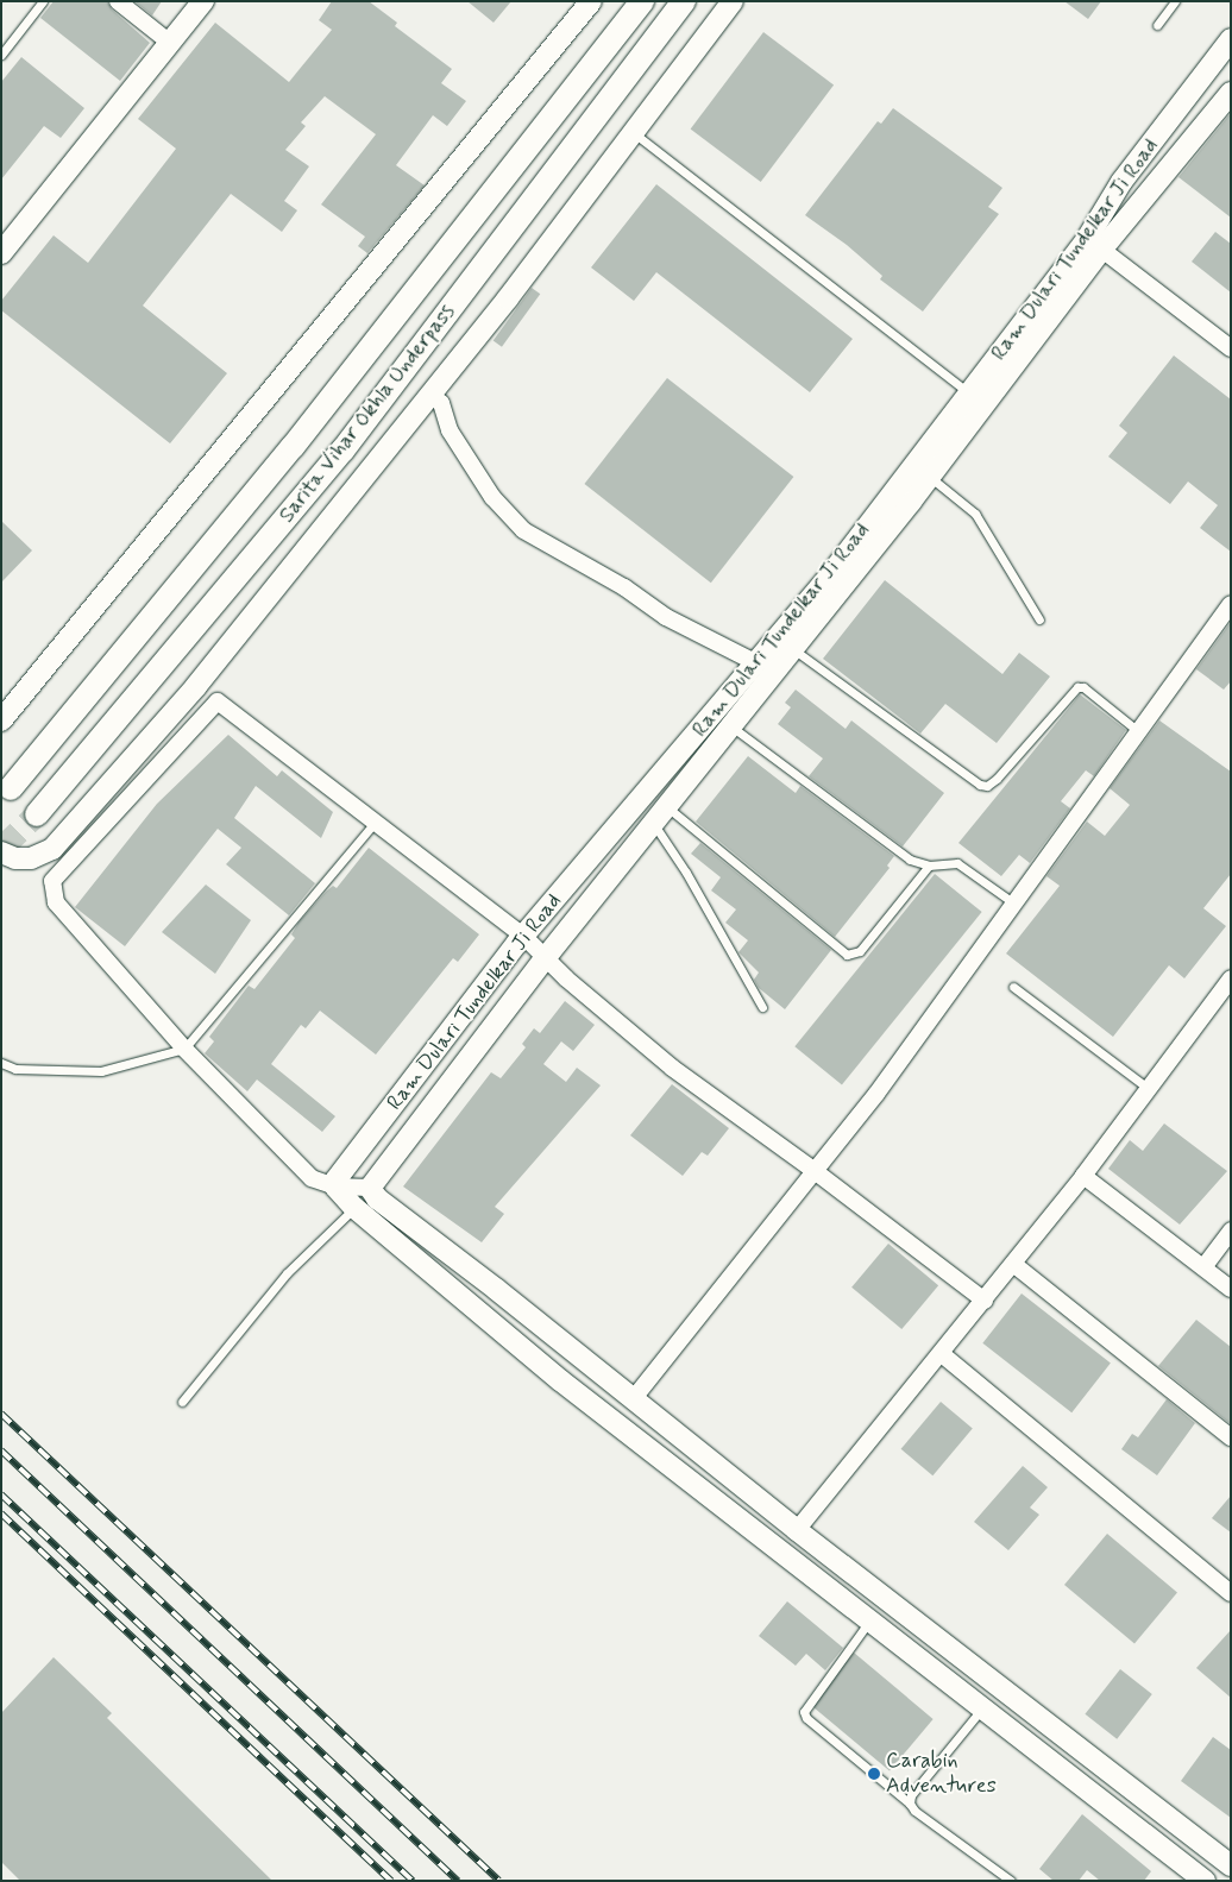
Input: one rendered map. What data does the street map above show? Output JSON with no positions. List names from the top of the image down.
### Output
{
  "streets": {
    "main road": ["Sarita Vihar Okhla Underpass"],
    "street": ["Ram Dulari Tundelkar Ji Road"]
  },
  "places": ["Carabin Adventures"]
}
